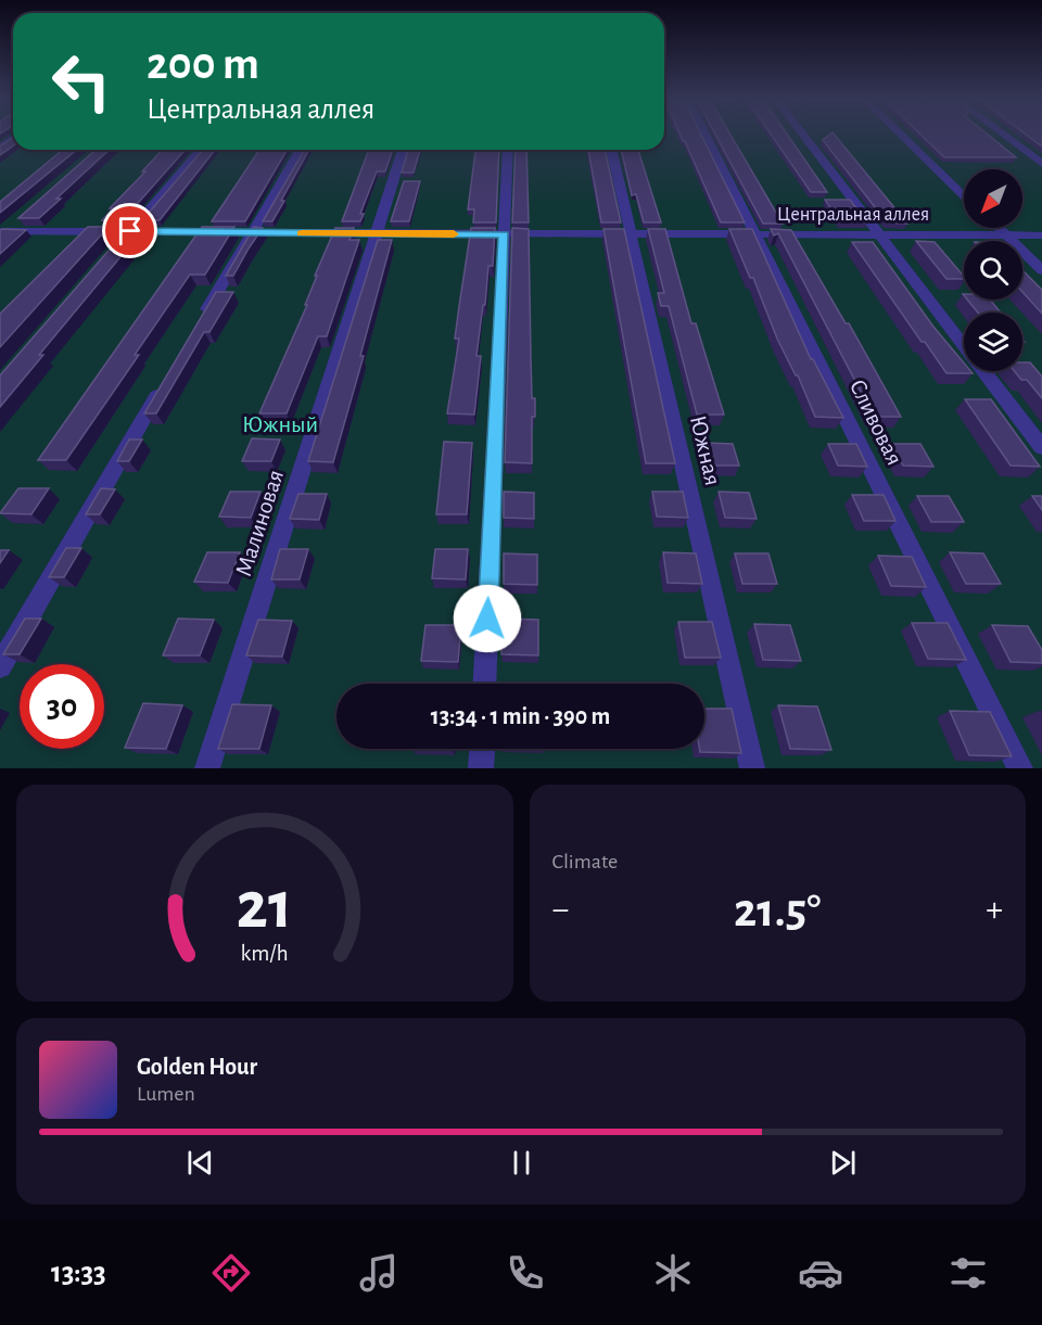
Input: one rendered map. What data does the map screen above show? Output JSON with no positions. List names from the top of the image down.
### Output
{
  "streets": {
    "street": [
      "Центральная аллея",
      "Сливовая",
      "Южная",
      "Малиновая"
    ]
  },
  "crossings": [
    ["Центральная аллея", "Сливовая"],
    ["Центральная аллея", "Южная"],
    ["Центральная аллея", "Малиновая"]
  ],
  "parks": ["Южный"],
  "north": "bottom left",
  "page": {
    "turn": ["200 m", "Центральная аллея"],
    "limit": "30",
    "trip": "13:34 · 1 min · 390 m",
    "tile": "Climate",
    "heat": ["−", "21.5°", "+"],
    "song": ["Golden Hour", "Lumen"],
    "tabs": "13:33",
    "gauge": ["21", "km/h"]
  }
}
